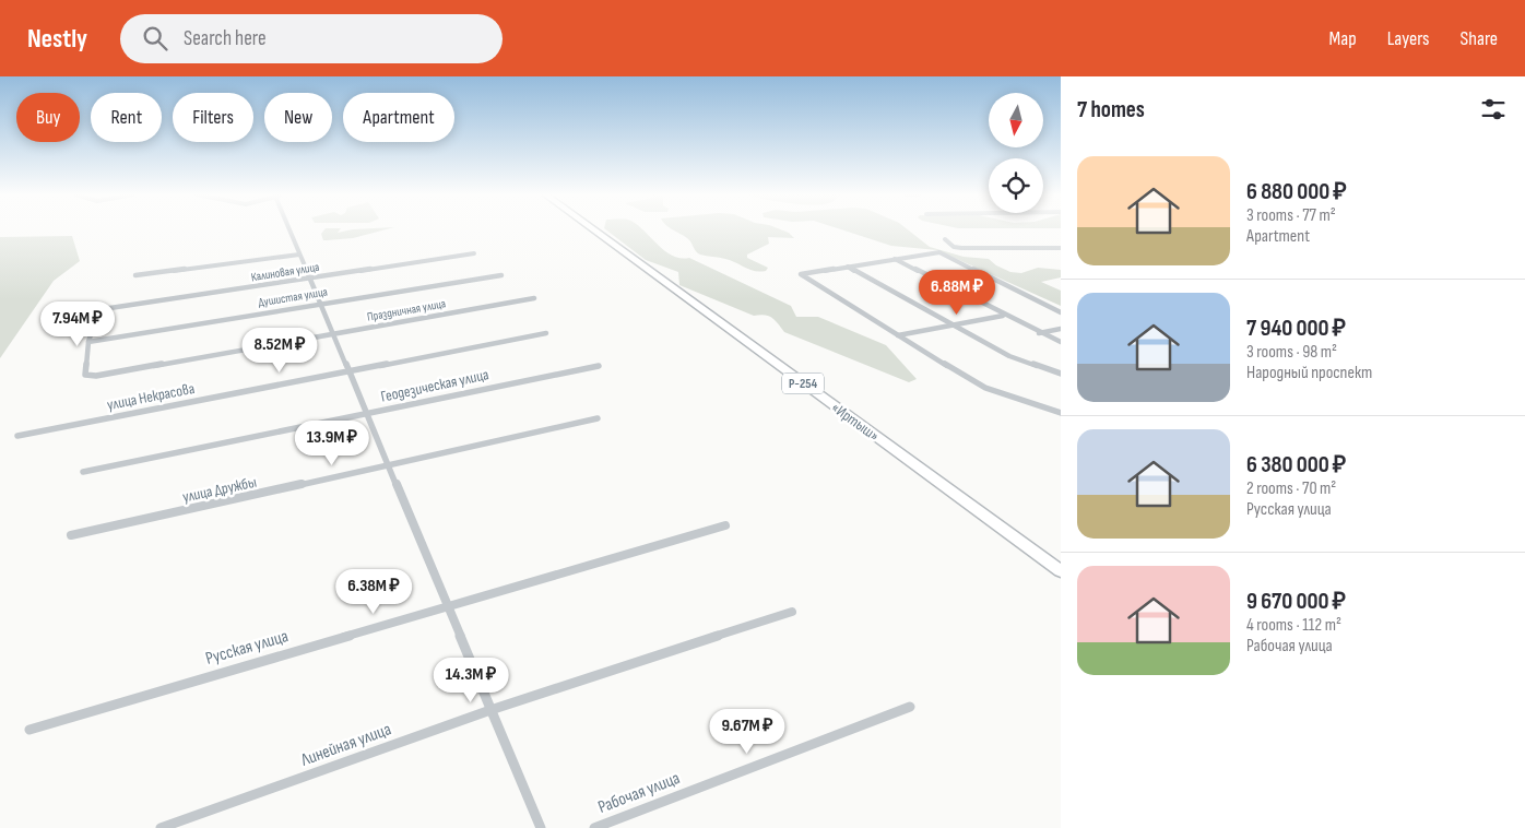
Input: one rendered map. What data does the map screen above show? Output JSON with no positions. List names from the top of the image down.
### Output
{
  "streets": {
    "highway": ["Р-254", "«Иртыш»"],
    "street": [
      "Калиновая улица",
      "Душистая улица",
      "Праздничная улица",
      "Геодезическая улица",
      "улица Некрасова",
      "улица Дружбы",
      "Русская улица",
      "Линейная улица",
      "Рабочая улица"
    ]
  },
  "crossings": [
    ["Калиновая улица", "Душистая улица"],
    ["Калиновая улица", "Праздничная улица"],
    ["Душистая улица", "Праздничная улица"]
  ],
  "north": "bottom",
  "page": {
    "header": "Nestly",
    "search": "Search here",
    "nav": ["Map", "Layers", "Share"],
    "heading": "7 homes",
    "chip": [
      "Buy",
      "Rent",
      "Filters",
      "New",
      "Apartment"
    ],
    "list": [
      {
        "name": "6 880 000 ₽",
        "note": "3 rooms · 77 m² · Apartment"
      },
      {
        "name": "7 940 000 ₽",
        "note": "3 rooms · 98 m² · Народный проспект"
      },
      {
        "name": "6 380 000 ₽",
        "note": "2 rooms · 70 m² · Русская улица"
      },
      {
        "name": "9 670 000 ₽",
        "note": "4 rooms · 112 m² · Рабочая улица"
      }
    ],
    "price": [
      "6.88M ₽",
      "7.94M ₽",
      "8.52M ₽",
      "13.9M ₽",
      "6.38M ₽",
      "14.3M ₽",
      "9.67M ₽"
    ]
  }
}
